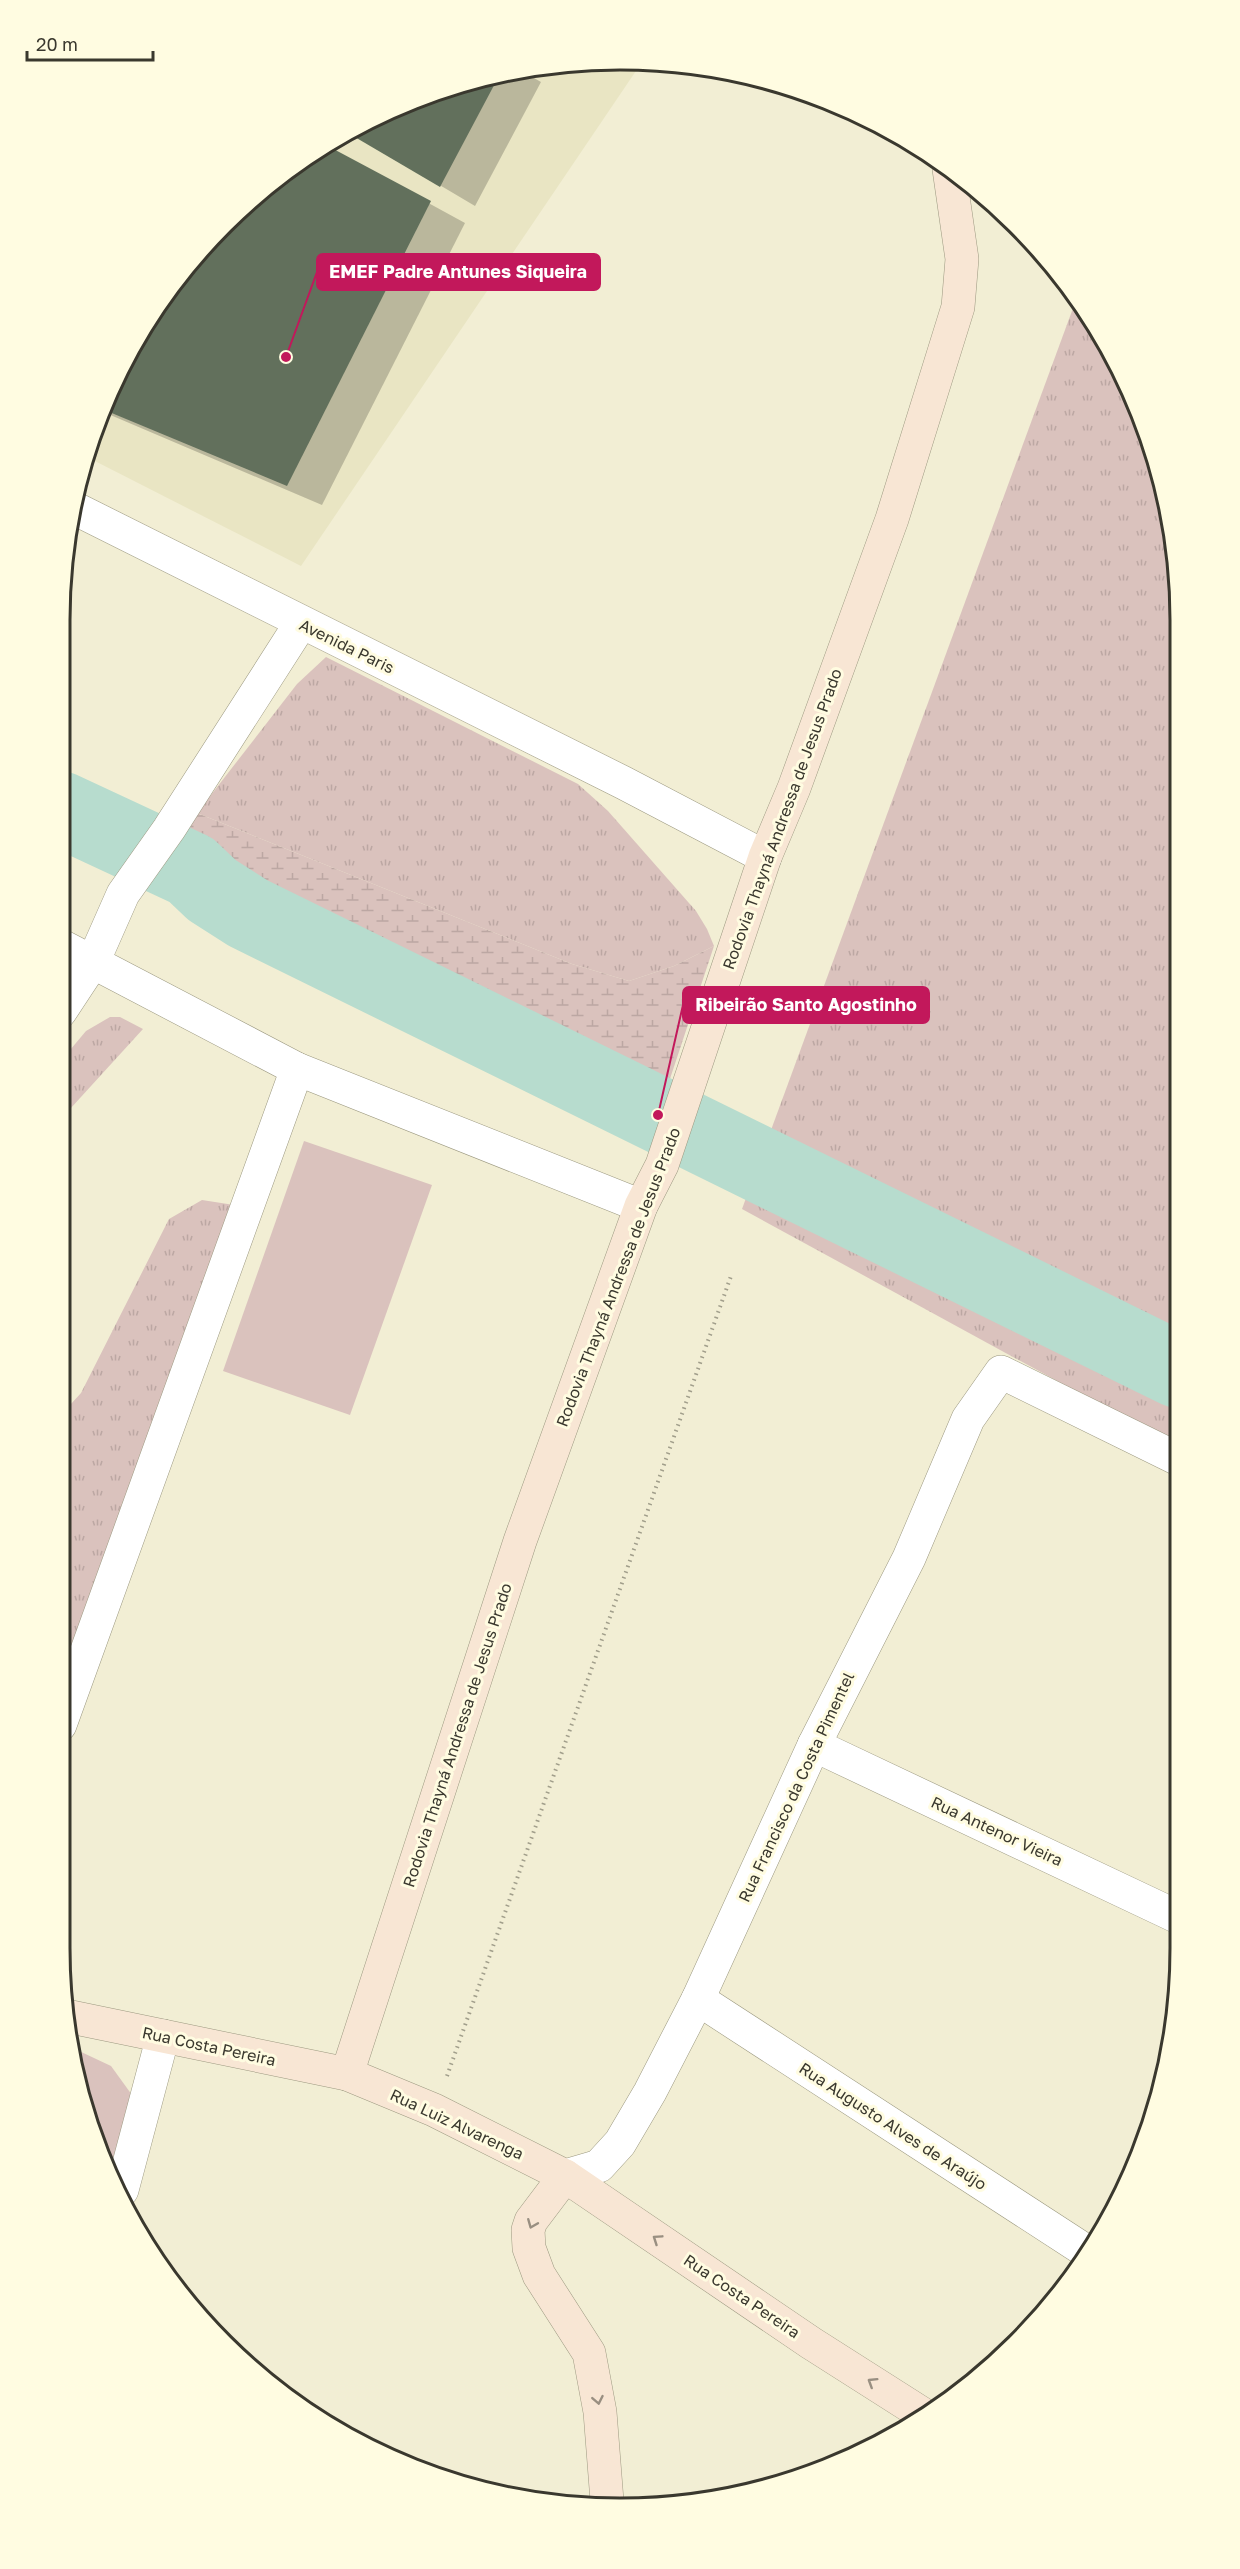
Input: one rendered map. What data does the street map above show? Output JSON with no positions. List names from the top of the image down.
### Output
{
  "streets": {
    "street": [
      "Avenida Paris",
      "Rodovia Thayná Andressa de Jesus Prado",
      "Rua Francisco da Costa Pimentel",
      "Rua Antenor Vieira",
      "Rua Costa Pereira",
      "Rua Luiz Alvarenga",
      "Rua Augusto Alves de Araújo"
    ]
  },
  "crossings": [
    ["Avenida Paris", "Rodovia Thayná Andressa de Jesus Prado"],
    ["Rodovia Thayná Andressa de Jesus Prado", "Rua Costa Pereira"],
    ["Rodovia Thayná Andressa de Jesus Prado", "Rua Luiz Alvarenga"],
    ["Rua Francisco da Costa Pimentel", "Rua Antenor Vieira"],
    ["Rua Francisco da Costa Pimentel", "Rua Costa Pereira"],
    ["Rua Francisco da Costa Pimentel", "Rua Luiz Alvarenga"],
    ["Rua Francisco da Costa Pimentel", "Rua Augusto Alves de Araújo"],
    ["Rua Costa Pereira", "Rua Luiz Alvarenga"]
  ],
  "one_way": ["Rua Costa Pereira"],
  "places": ["EMEF Padre Antunes Siqueira", "Ribeirão Santo Agostinho"],
  "scale_bar": "20 m"
}
